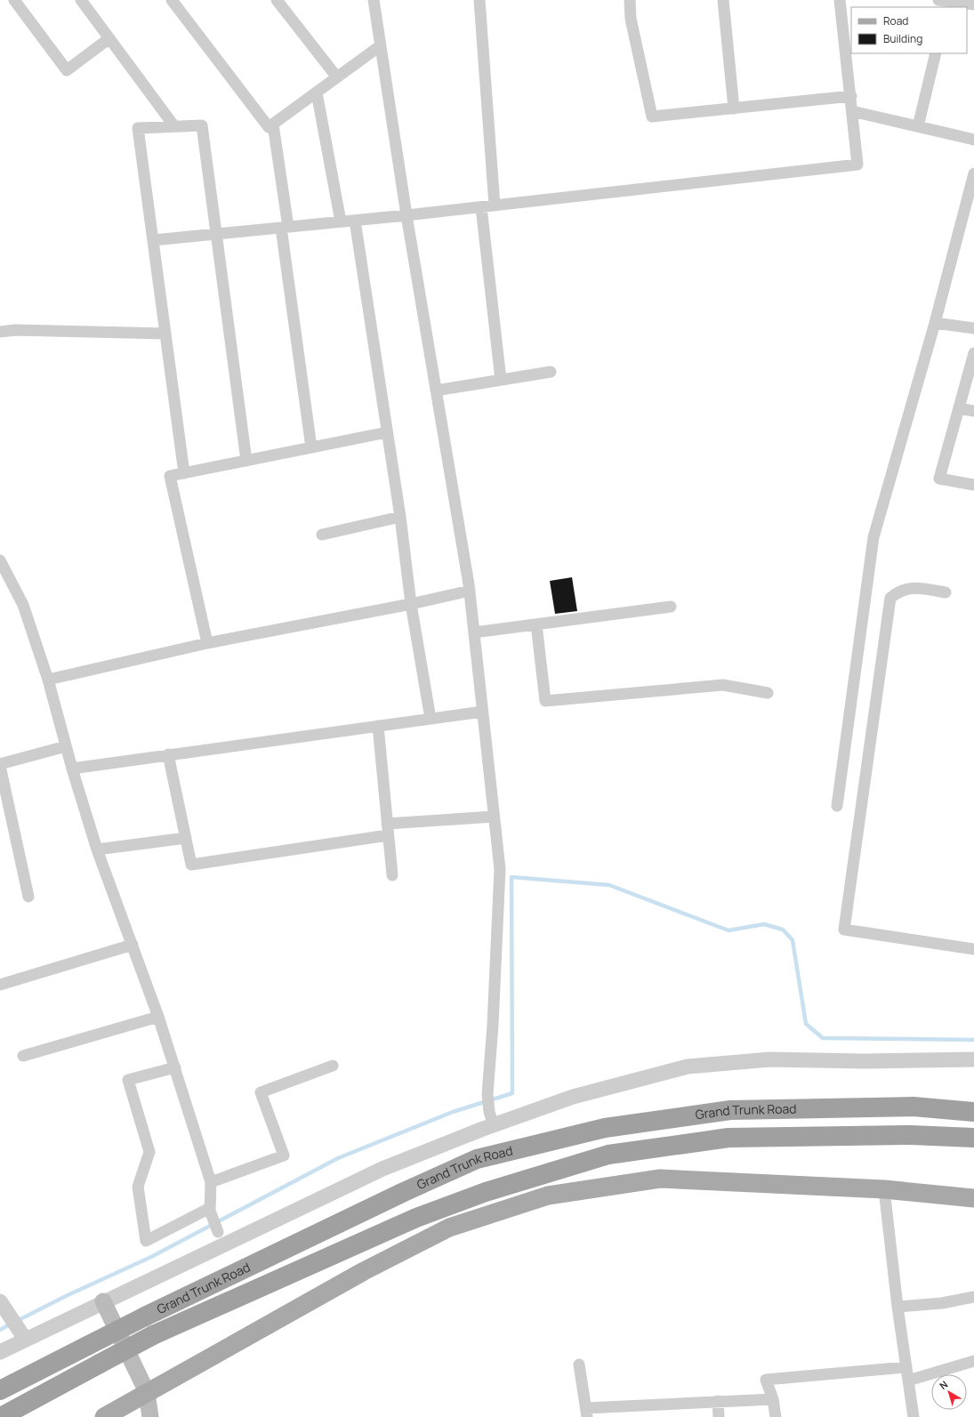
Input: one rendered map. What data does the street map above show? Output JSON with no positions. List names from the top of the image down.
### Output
{
  "streets": {
    "highway": ["Grand Trunk Road"]
  },
  "legend": ["Road", "Building"],
  "north": "top left"
}
